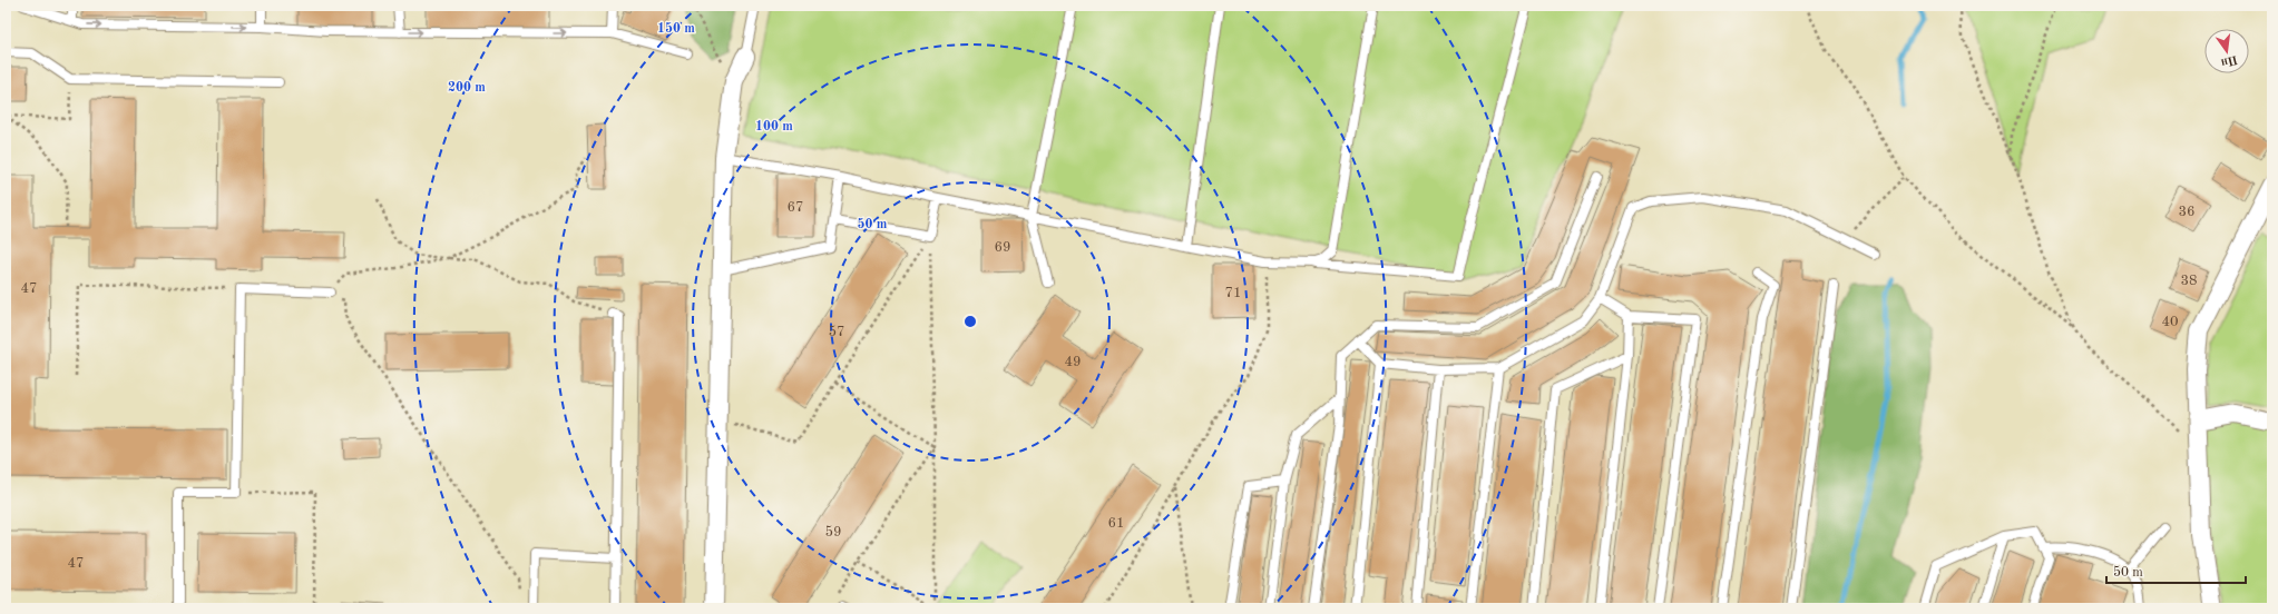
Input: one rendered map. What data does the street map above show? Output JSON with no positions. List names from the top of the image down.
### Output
{
  "house_numbers": [
    "67",
    "36",
    "69",
    "38",
    "47",
    "71",
    "40",
    "57",
    "49",
    "61",
    "59",
    "47"
  ],
  "scale_bar": "50 m",
  "north": "bottom",
  "rings": [
    "150 m",
    "200 m",
    "100 m",
    "50 m"
  ]
}
